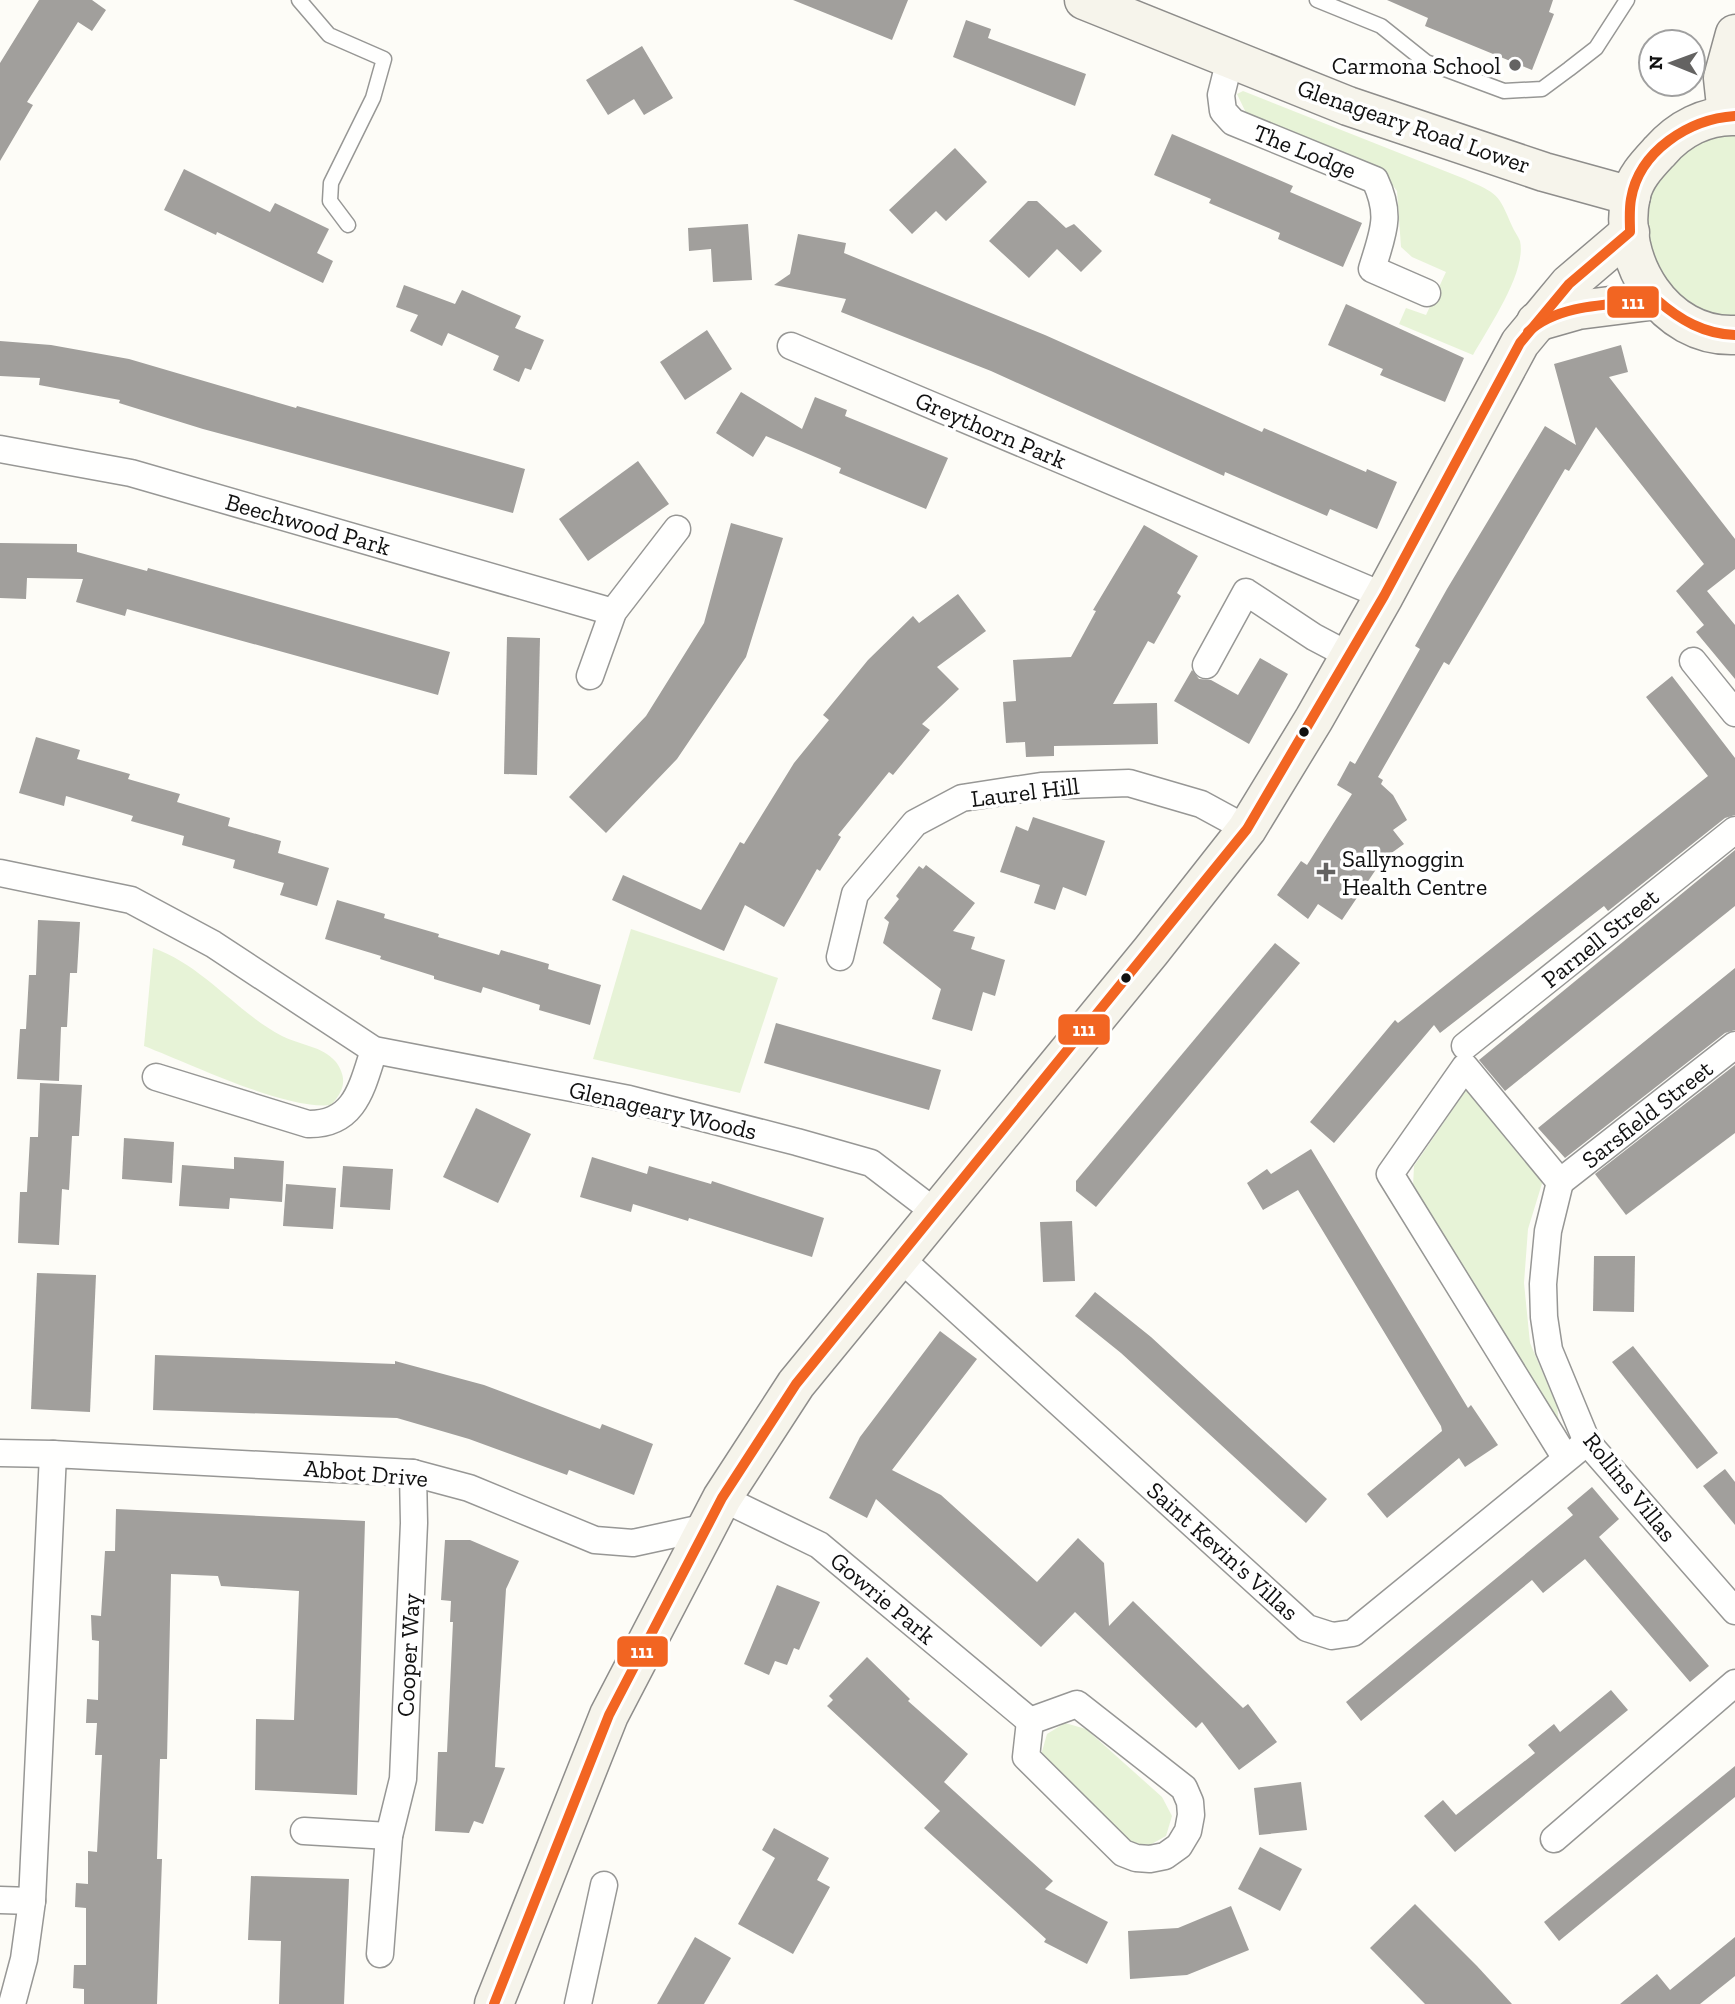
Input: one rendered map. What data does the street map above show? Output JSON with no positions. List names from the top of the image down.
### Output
{
  "streets": {
    "main road": ["Glenageary Road Lower"],
    "street": [
      "The Lodge",
      "Greythorn Park",
      "Beechwood Park",
      "Laurel Hill",
      "Parnell Street",
      "Glenageary Woods",
      "Sarsfield Street",
      "Abbot Drive",
      "Rollins Villas",
      "Saint Kevin's Villas",
      "Gowrie Park",
      "Cooper Way"
    ]
  },
  "crossings": [
    ["Glenageary Road Lower", "The Lodge"],
    ["Sarsfield Street", "Rollins Villas"],
    ["Abbot Drive", "Gowrie Park"],
    ["Abbot Drive", "Cooper Way"],
    ["Rollins Villas", "Saint Kevin's Villas"]
  ],
  "places": {
    "other": ["Carmona School"],
    "health": ["Sallynoggin Health Centre"]
  },
  "lines": ["transit line 111"],
  "north": "left"
}
